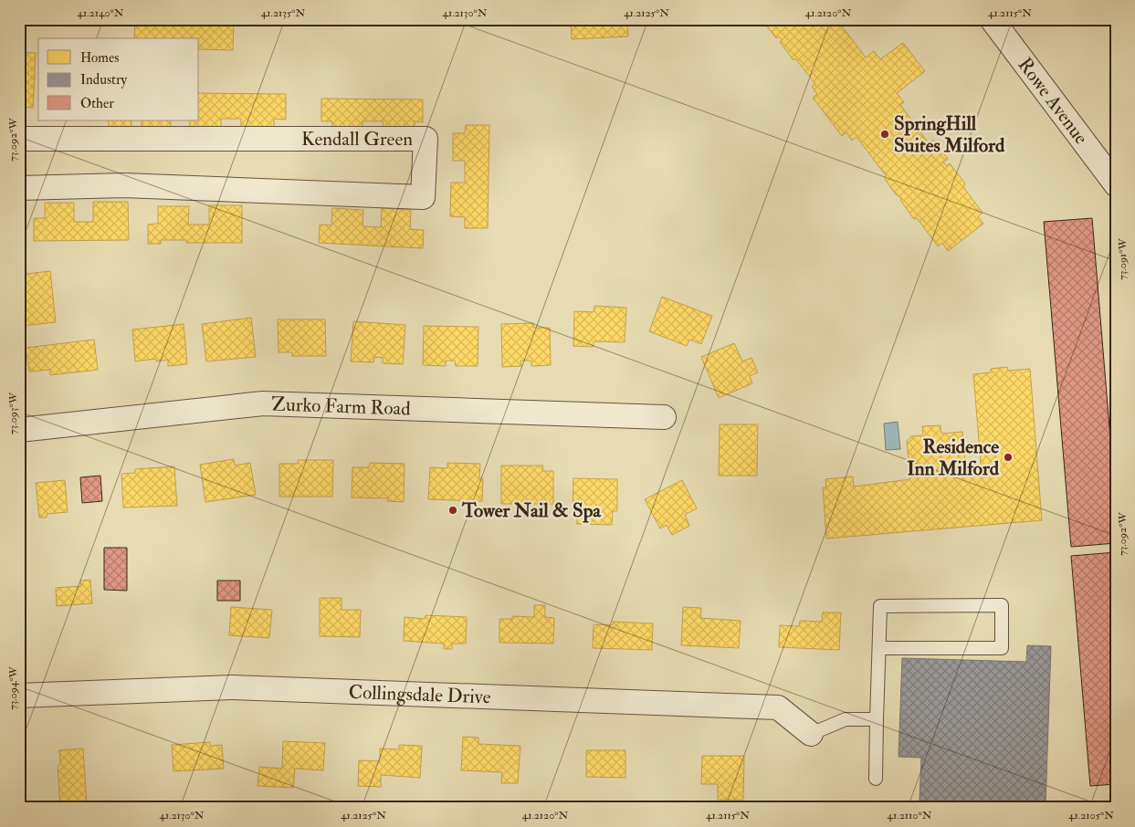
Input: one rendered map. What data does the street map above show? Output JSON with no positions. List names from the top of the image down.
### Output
{
  "streets": {
    "street": [
      "Rowe Avenue",
      "Kendall Green",
      "Zurko Farm Road",
      "Collingsdale Drive"
    ]
  },
  "places": ["SpringHill Suites Milford", "Residence Inn Milford", "Tower Nail & Spa"],
  "legend": ["Homes", "Industry", "Other"],
  "coordinates": [
    "41.2140°N",
    "41.2135°N",
    "41.2130°N",
    "41.2125°N",
    "41.2120°N",
    "41.2115°N",
    "73.092°W",
    "73.091°W",
    "73.093°W",
    "73.094°W",
    "41.2110°N",
    "41.2105°N"
  ]
}
